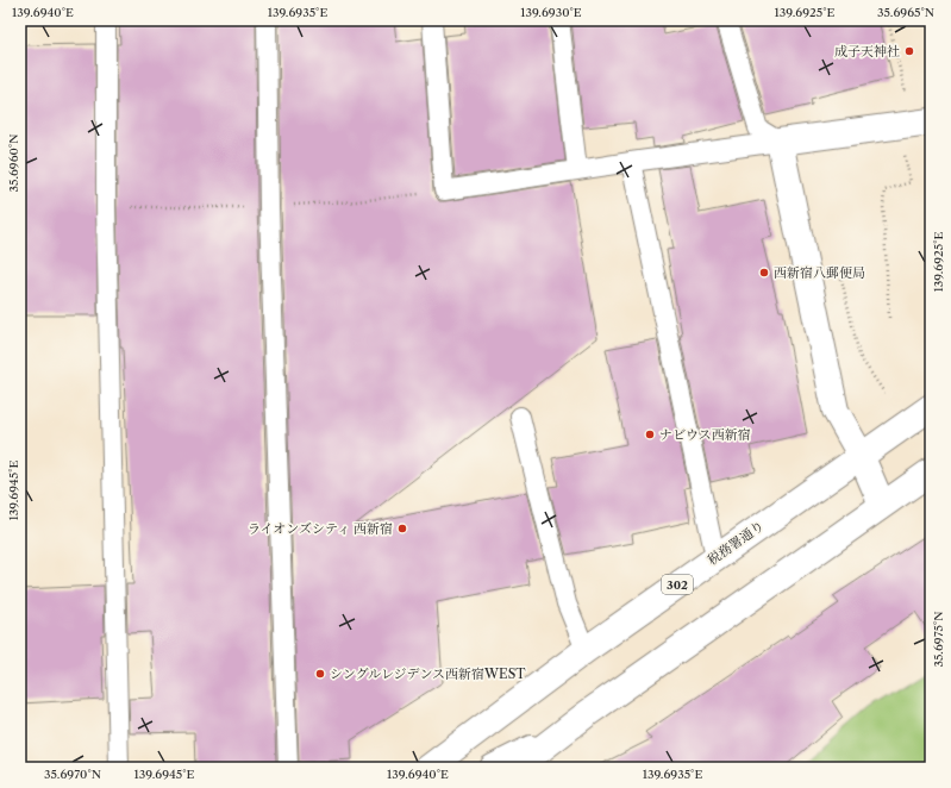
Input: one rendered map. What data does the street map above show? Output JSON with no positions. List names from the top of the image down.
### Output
{
  "streets": {
    "main road": ["税務署通り", "302"]
  },
  "places": [
    "成子天神社",
    "西新宿八郵便局",
    "ナビウス西新宿",
    "ライオンズシティ 西新宿",
    "シングルレジデンス西新宿WEST"
  ],
  "coordinates": [
    "139.6940°E",
    "139.6935°E",
    "139.6930°E",
    "139.6925°E",
    "35.6965°N",
    "35.6960°N",
    "139.6945°E",
    "35.6975°N",
    "35.6970°N"
  ]
}
